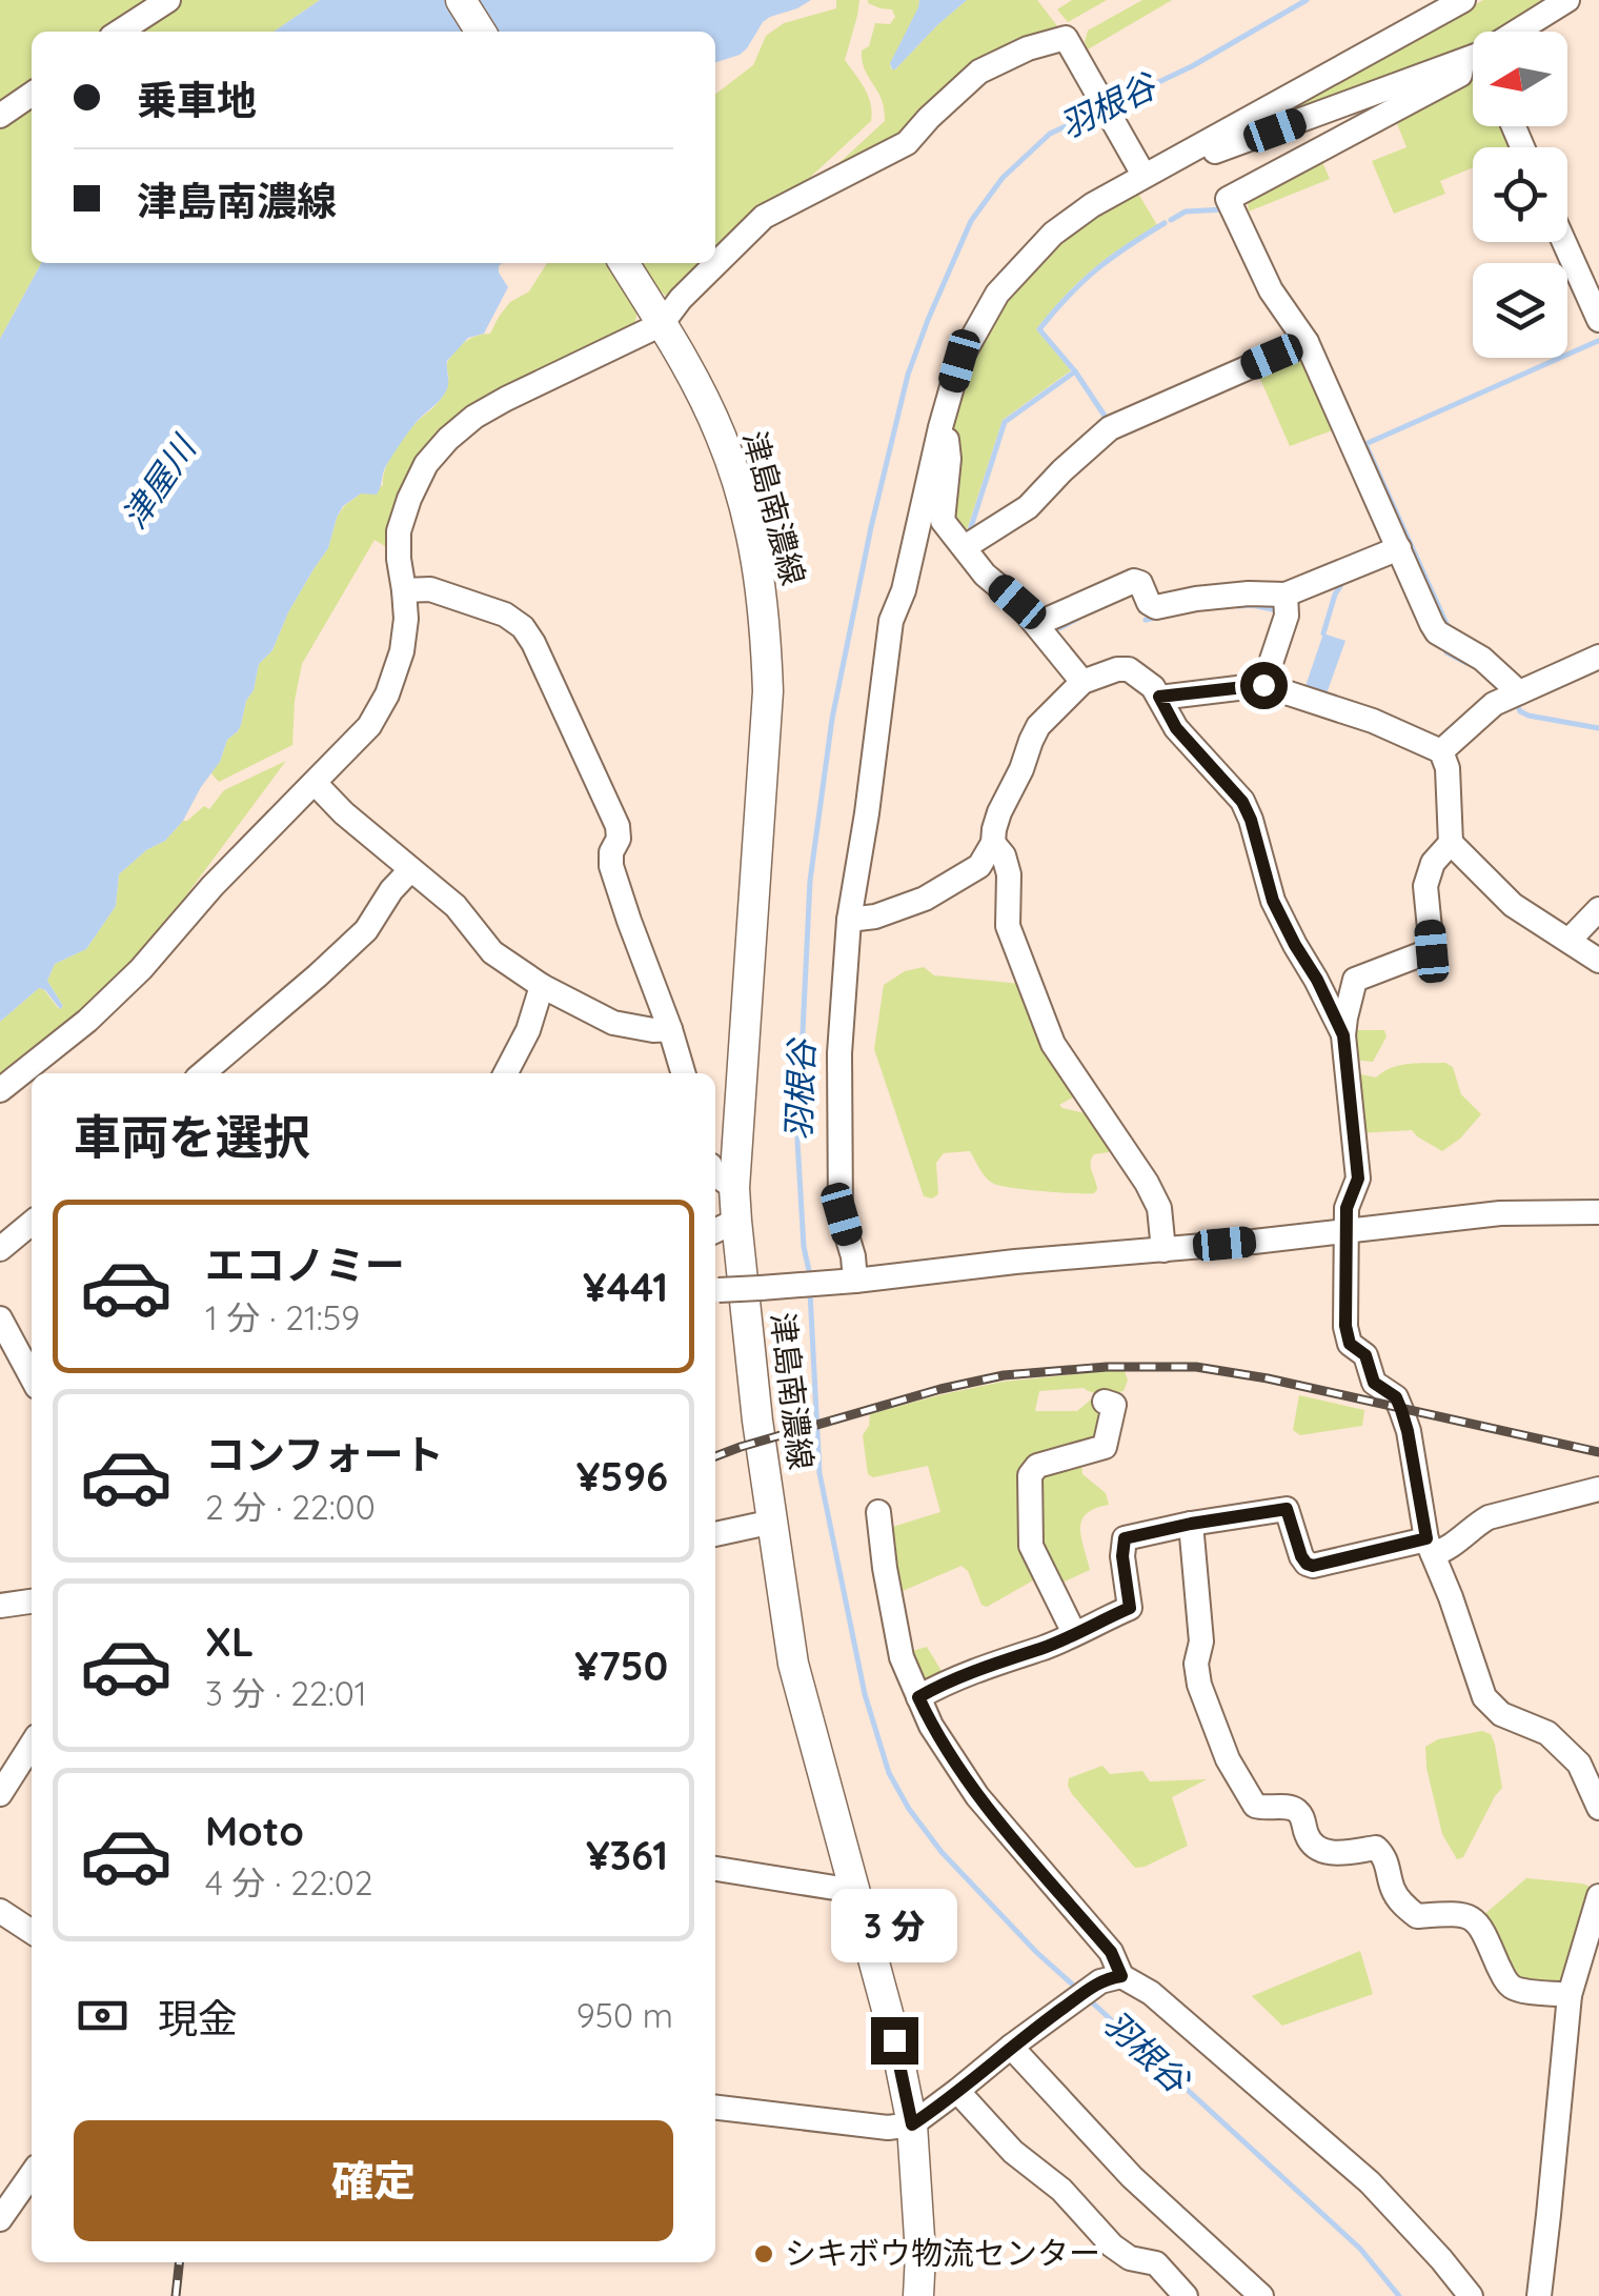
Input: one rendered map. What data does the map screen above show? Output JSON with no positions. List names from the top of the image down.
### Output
{
  "streets": {
    "main road": ["津島南濃線"]
  },
  "water": ["羽根谷", "津屋川"],
  "places": ["シキボウ物流センター"],
  "north": "left",
  "page": {
    "banner": ["乗車地", "津島南濃線"],
    "heading": "車両を選択",
    "list": [
      {
        "name": "エコノミー",
        "note": "1 分 · 21:59",
        "value": "¥441"
      },
      {
        "name": "コンフォート",
        "note": "2 分 · 22:00",
        "value": "¥596"
      },
      {
        "name": "XL",
        "note": "3 分 · 22:01",
        "value": "¥750"
      },
      {
        "name": "Moto",
        "note": "4 分 · 22:02",
        "value": "¥361"
      }
    ],
    "bubble": "3 分",
    "pay": ["現金", "950 m"],
    "buttons": "確定"
  }
}
